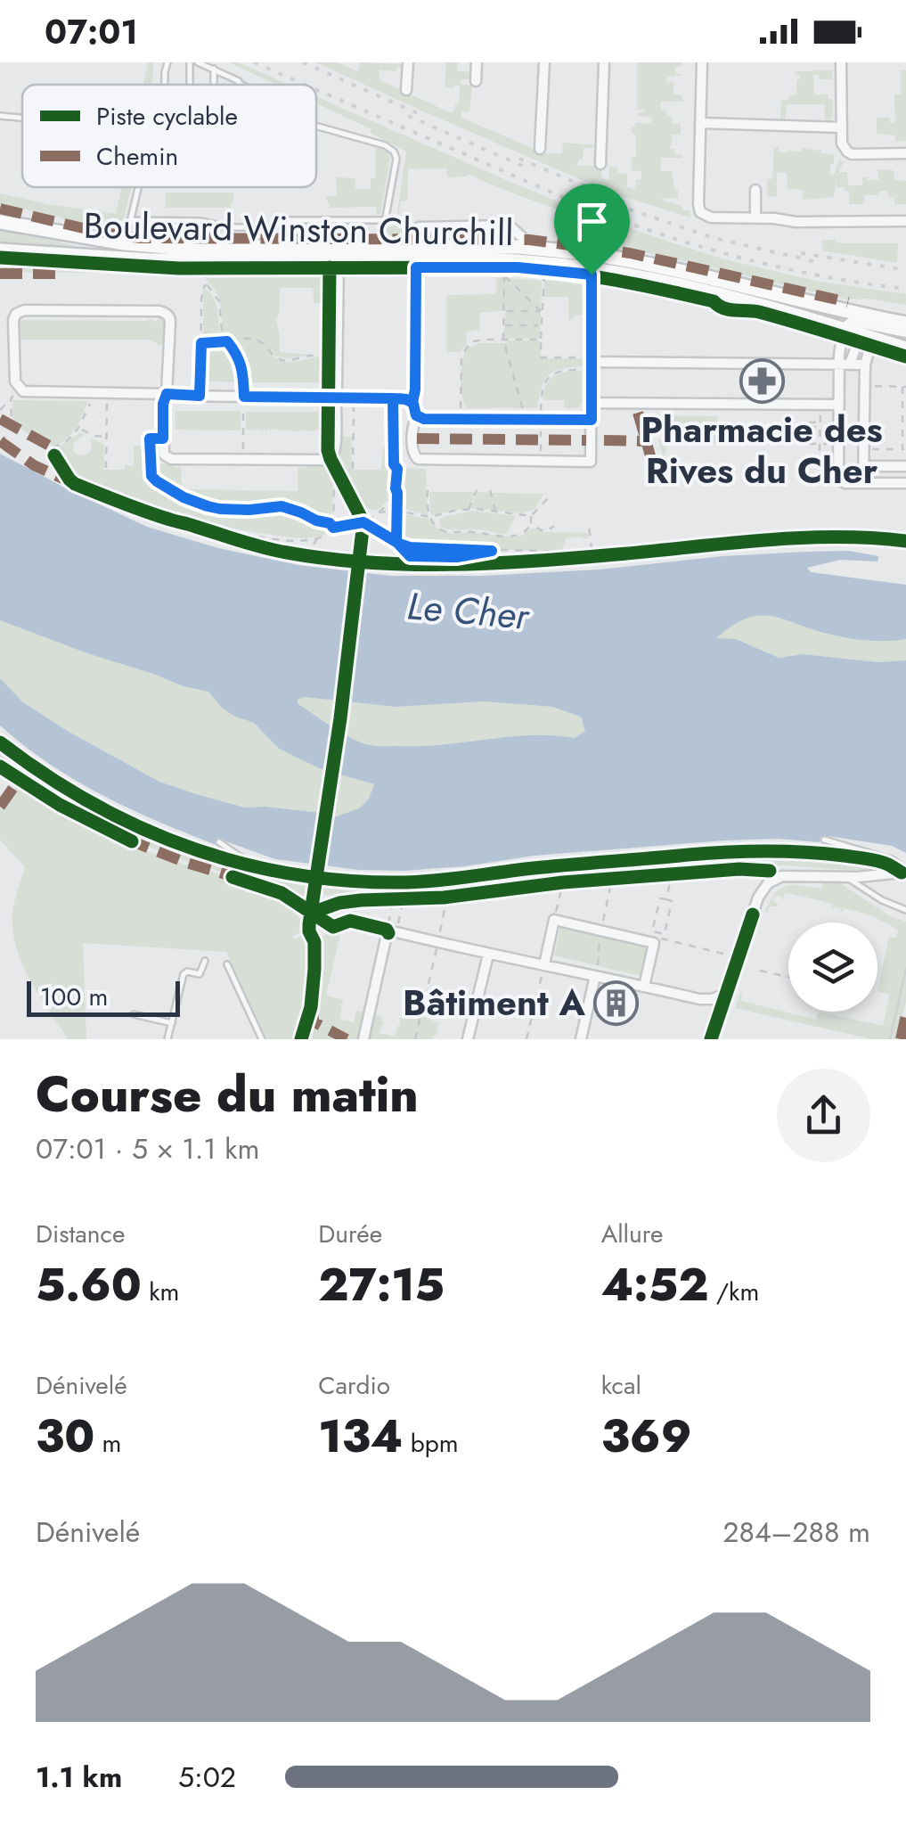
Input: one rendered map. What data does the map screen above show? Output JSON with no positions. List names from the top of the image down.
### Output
{
  "streets": {
    "main road": ["Boulevard Winston Churchill"]
  },
  "water": ["Le Cher"],
  "places": {
    "pharmacy": ["Pharmacie des Rives du Cher"],
    "building": ["Bâtiment A"]
  },
  "legend": ["Piste cyclable", "Chemin"],
  "scale_bar": "100 m",
  "page": {
    "status": "07:01",
    "scale": "100 m",
    "heading": ["Course du matin", "07:01 · 5 × 1.1 km"],
    "stats": [
      ["Distance", "5.60 km"],
      ["Durée", "27:15"],
      ["Allure", "4:52 /km"],
      ["Dénivelé", "30 m"],
      ["Cardio", "134 bpm"],
      ["kcal", "369"]
    ],
    "chart": ["Dénivelé", "284–288 m"],
    "list": [
      {
        "name": "1.1 km",
        "note": "5:02"
      }
    ]
  }
}
